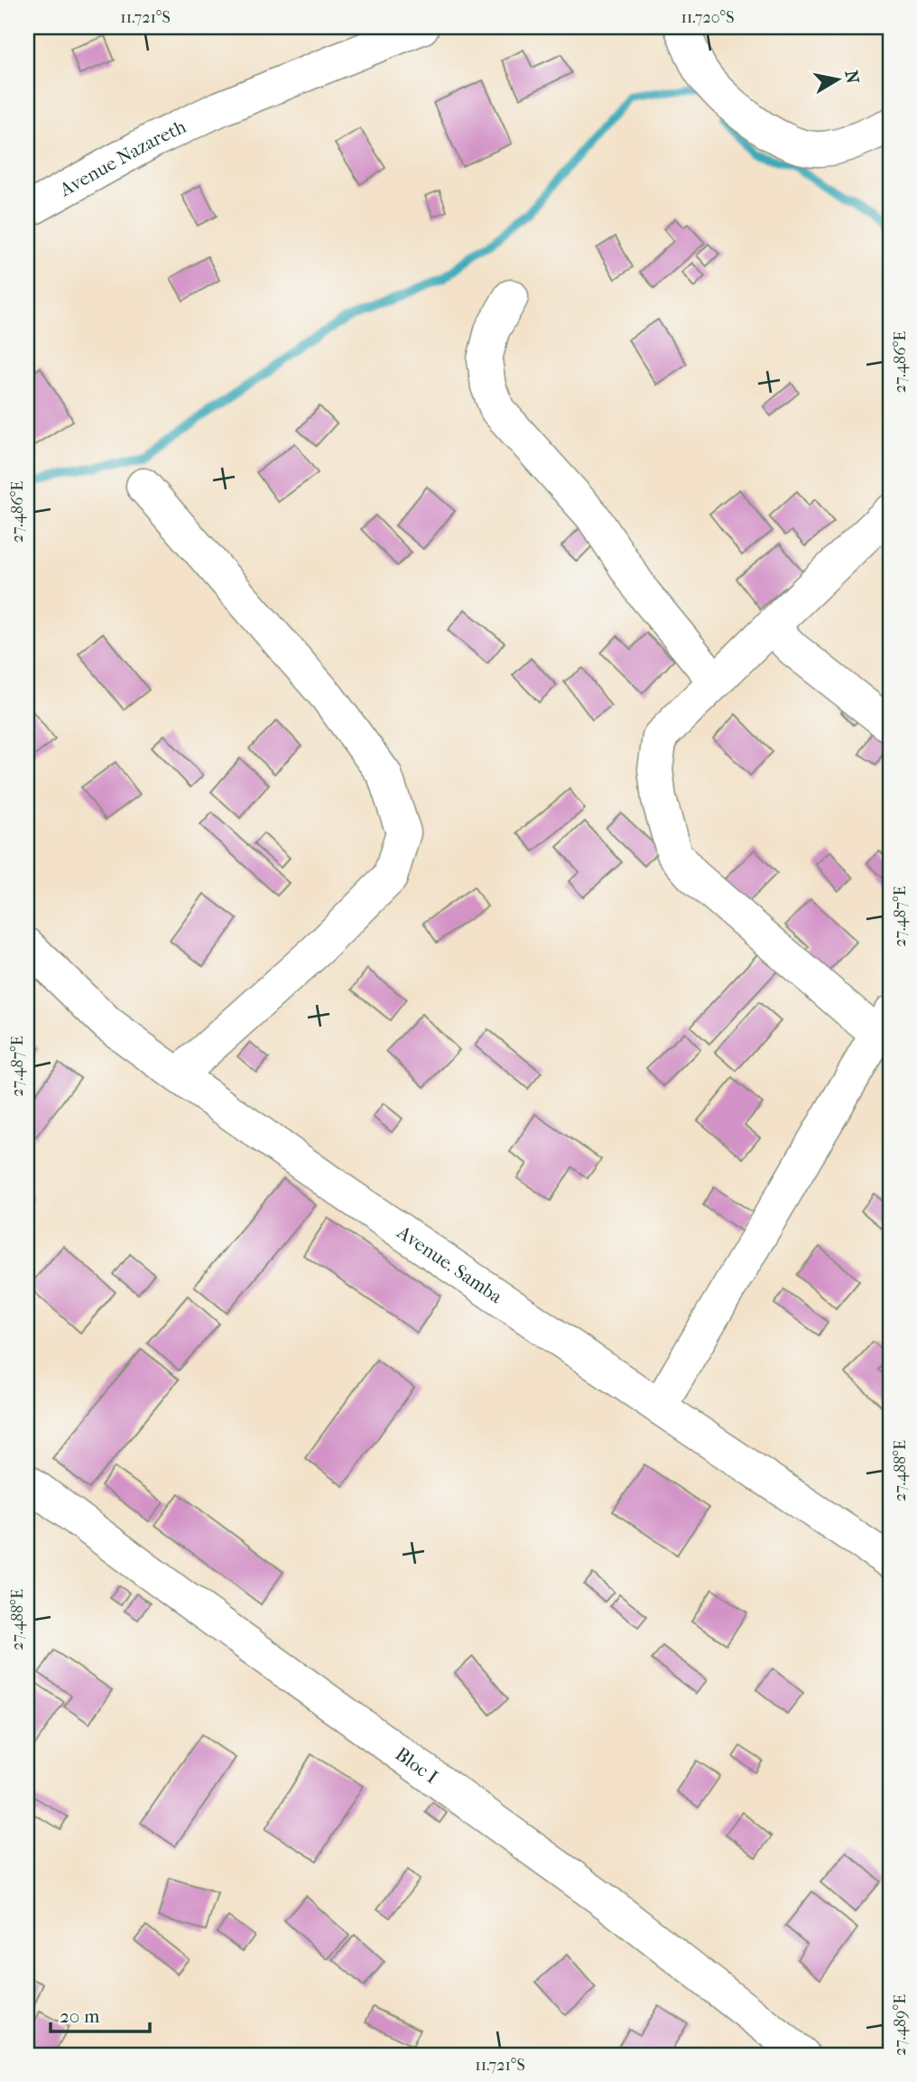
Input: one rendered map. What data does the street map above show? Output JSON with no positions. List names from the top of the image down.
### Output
{
  "streets": {
    "street": ["Avenue Nazareth", "Avenue. Samba", "Bloc I"]
  },
  "scale_bar": "20 m",
  "north": "right",
  "coordinates": [
    "11.721°S",
    "11.720°S",
    "27.486°E",
    "27.487°E",
    "27.488°E",
    "27.489°E"
  ]
}
